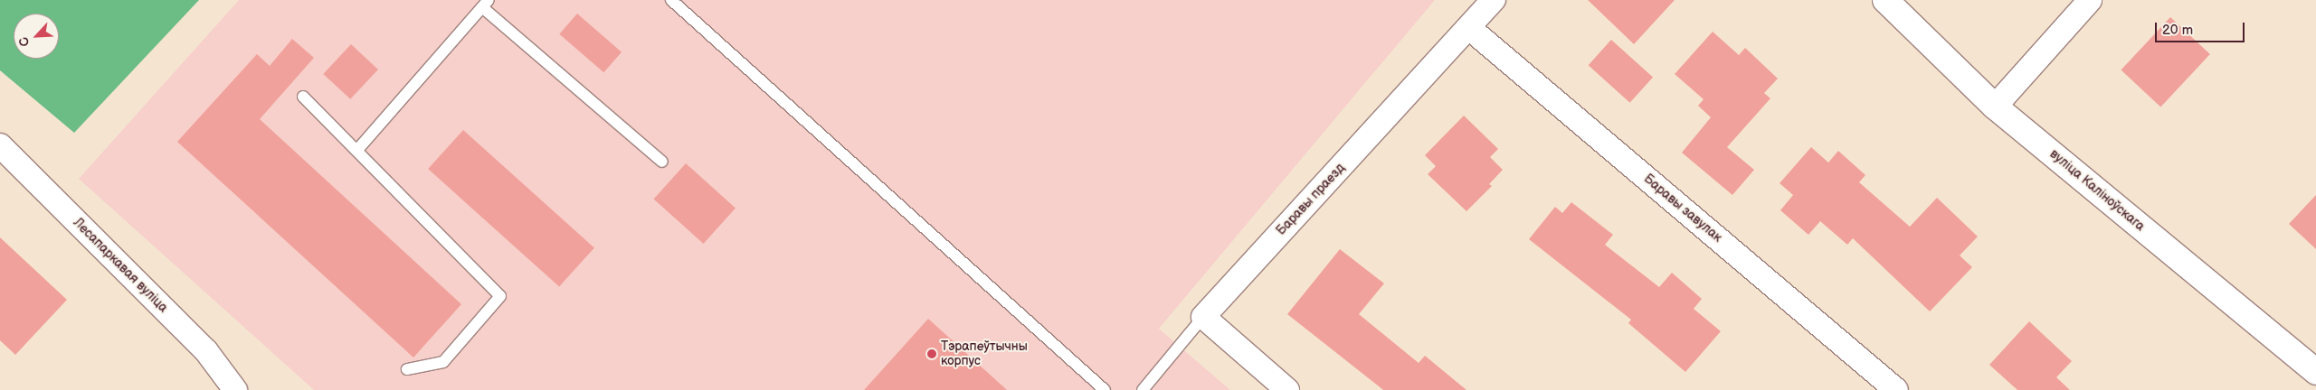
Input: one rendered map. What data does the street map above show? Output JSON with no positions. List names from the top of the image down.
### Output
{
  "streets": {
    "street": [
      "вуліца Каліноўскага",
      "Баравы праезд",
      "Баравы завулак",
      "Лесапаркавая вуліца"
    ]
  },
  "crossings": [
    ["Баравы праезд", "Баравы завулак"]
  ],
  "places": ["Тэрапеўтычны корпус"],
  "scale_bar": "20 m",
  "north": "bottom left"
}
